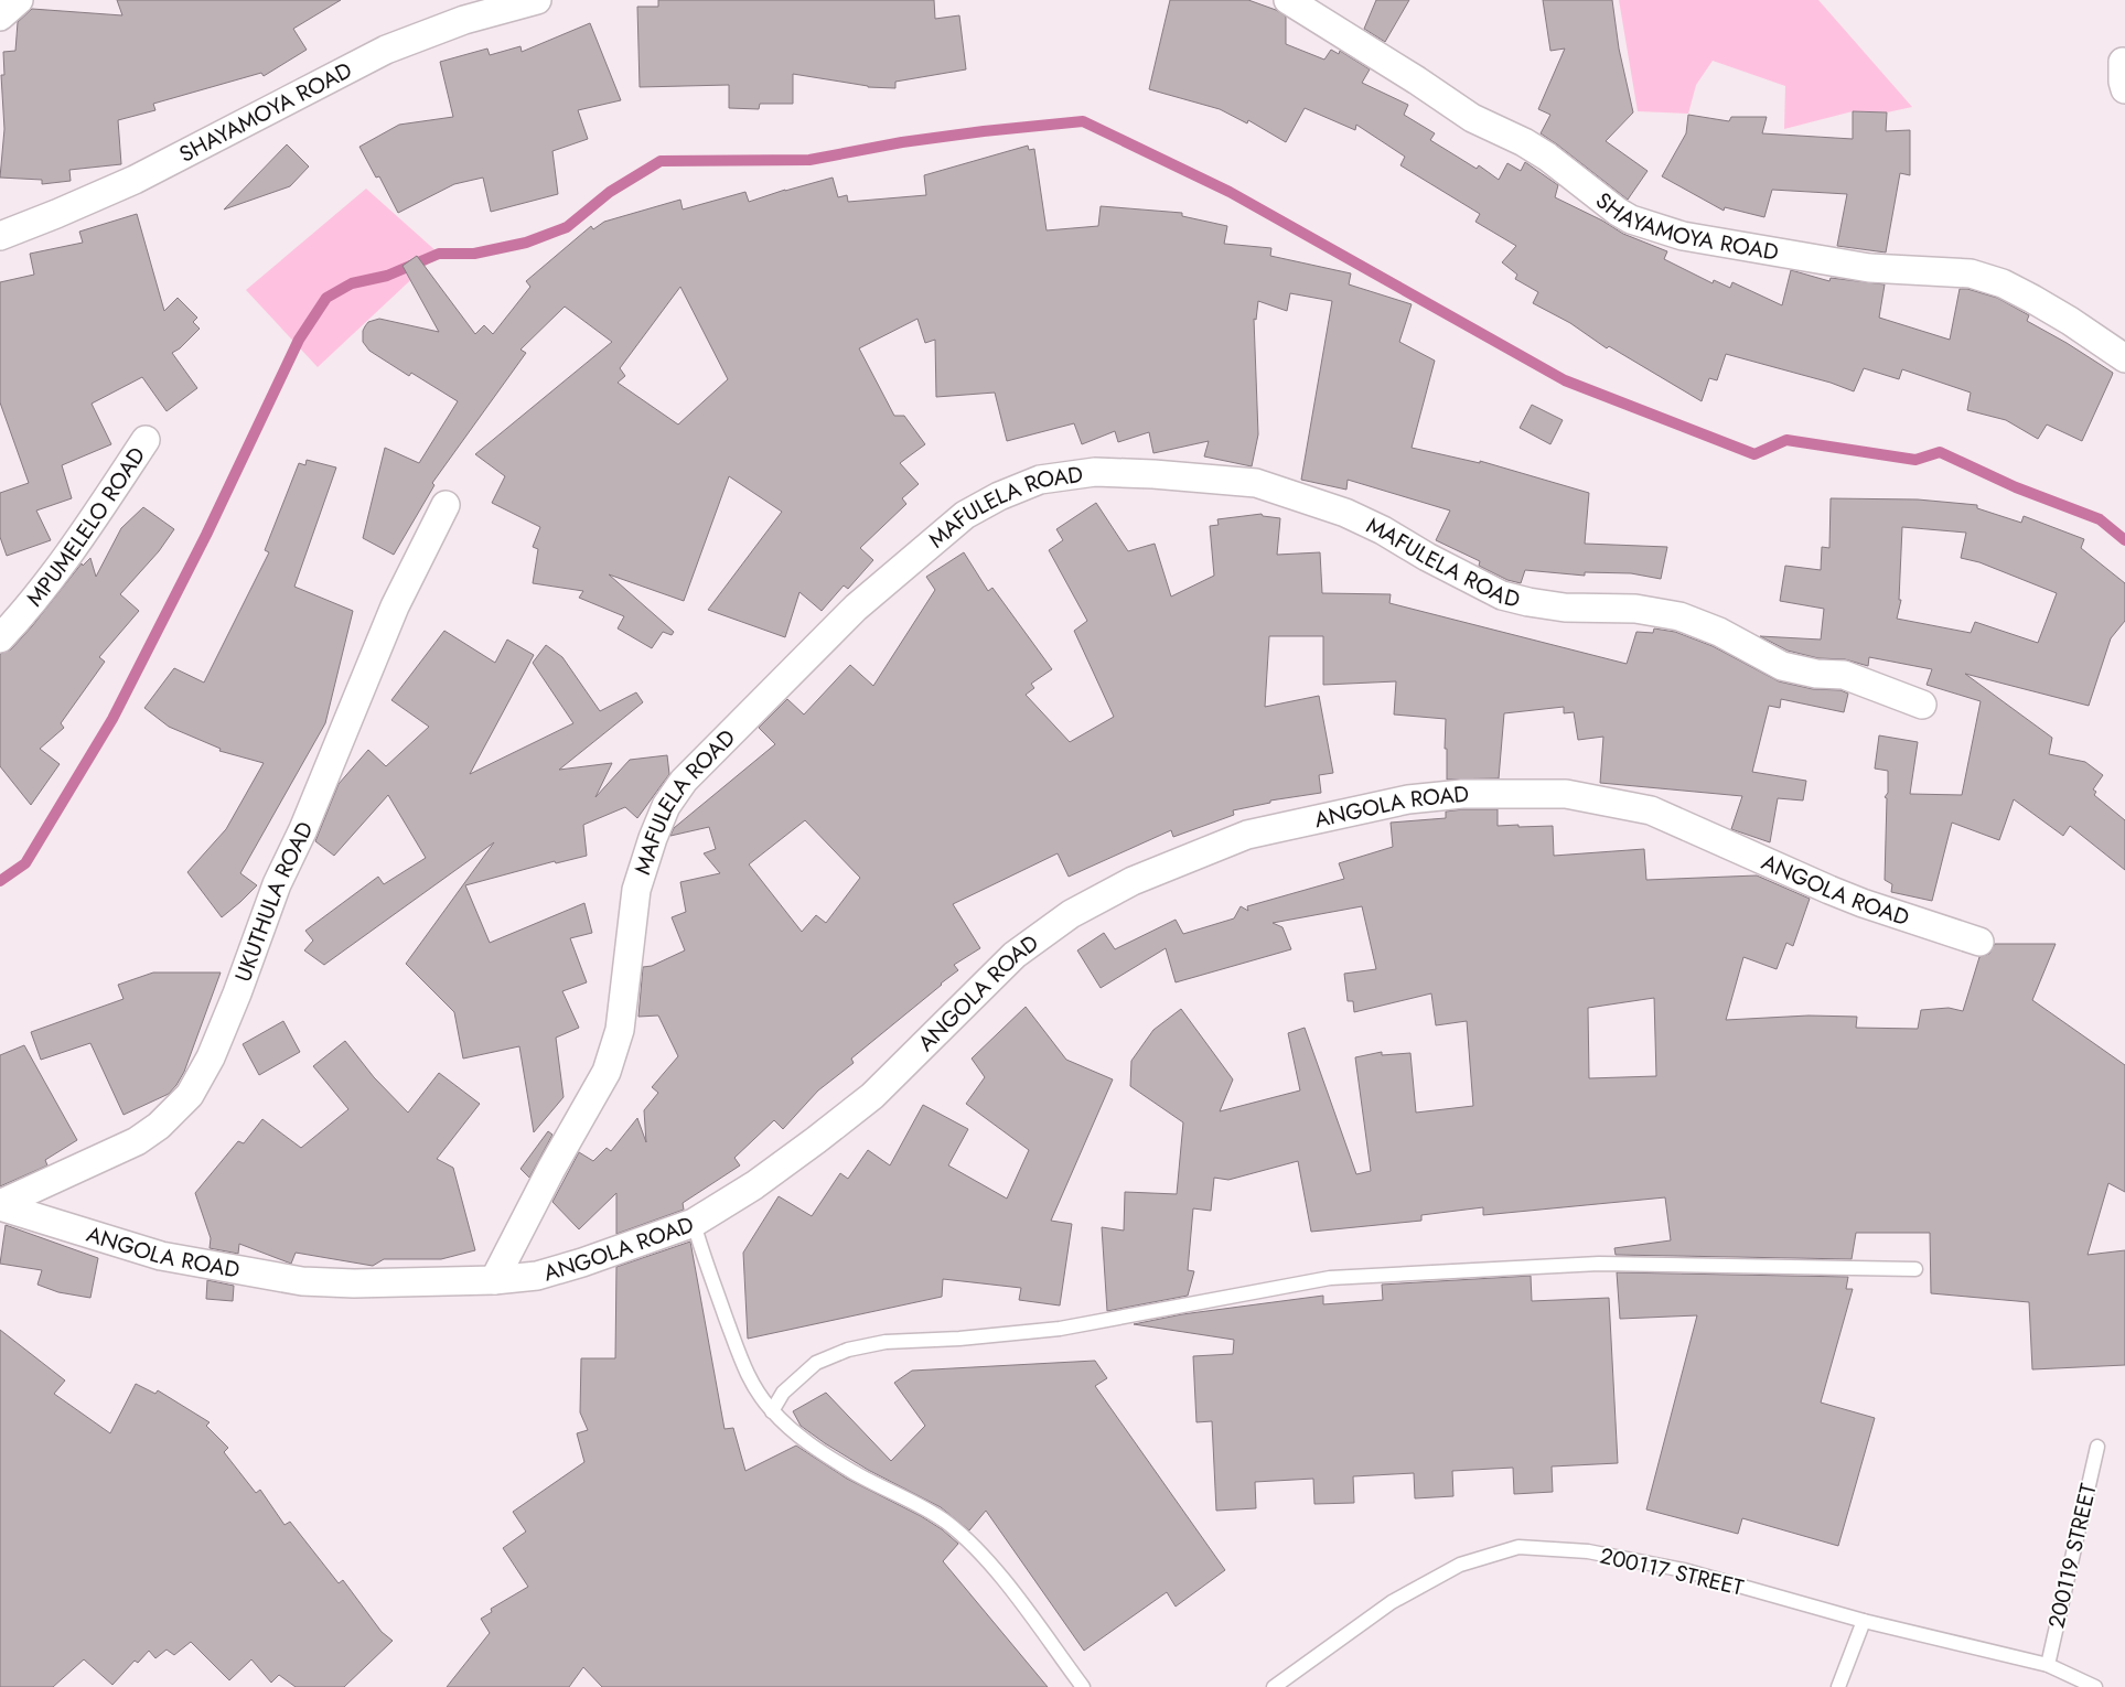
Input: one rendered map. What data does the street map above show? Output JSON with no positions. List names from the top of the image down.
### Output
{
  "streets": {
    "street": [
      "SHAYAMOYA ROAD",
      "MAFULELA ROAD",
      "MPUMELELO ROAD",
      "ANGOLA ROAD",
      "UKUTHULA ROAD"
    ],
    "lane": ["200119 STREET", "200117 STREET"]
  },
  "crossings": [
    ["MAFULELA ROAD", "ANGOLA ROAD"],
    ["ANGOLA ROAD", "UKUTHULA ROAD"],
    ["200119 STREET", "200117 STREET"]
  ]
}
